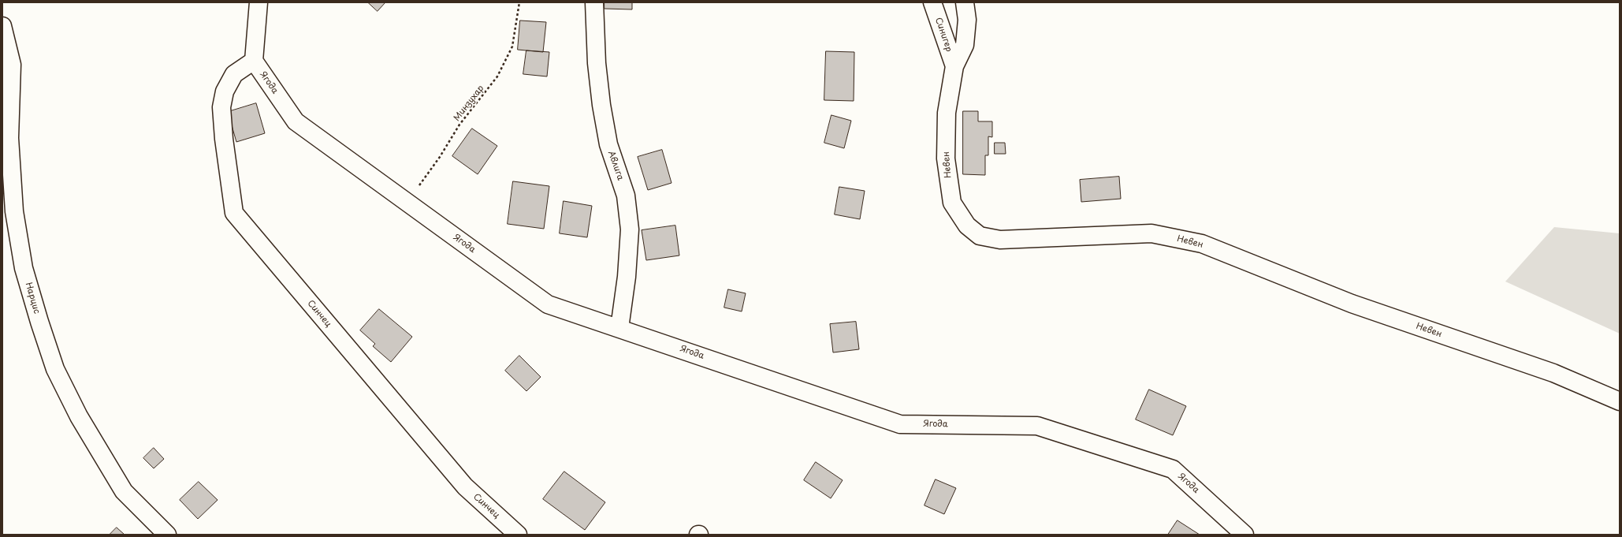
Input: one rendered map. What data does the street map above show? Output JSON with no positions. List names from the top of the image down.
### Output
{
  "streets": {
    "street": [
      "Синигер",
      "Ягода",
      "Невен",
      "Авлига",
      "Нарцис",
      "Синчец"
    ],
    "path": ["Минзухар"]
  },
  "crossings": [
    ["Синигер", "Невен"],
    ["Ягода", "Минзухар"],
    ["Ягода", "Авлига"],
    ["Ягода", "Синчец"]
  ]
}
